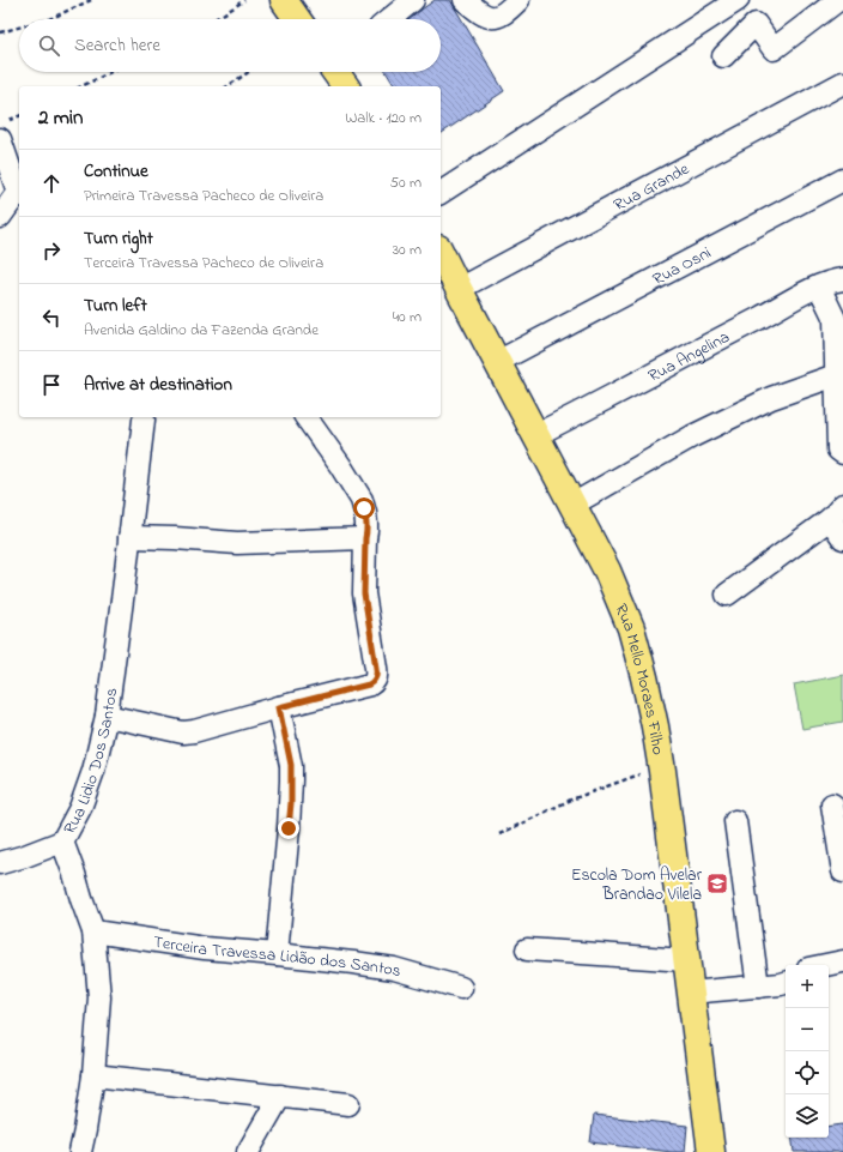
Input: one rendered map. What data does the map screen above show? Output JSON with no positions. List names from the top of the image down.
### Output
{
  "streets": {
    "main road": ["Rua Mello Moraes Filho"],
    "street": [
      "Rua Grande",
      "Rua Osni",
      "Rua Angelina",
      "Rua Lidio Dos Santos",
      "Terceira Travessa Lidão dos Santos"
    ]
  },
  "crossings": [
    ["Rua Grande", "Rua Mello Moraes Filho"],
    ["Rua Osni", "Rua Mello Moraes Filho"],
    ["Rua Angelina", "Rua Mello Moraes Filho"],
    ["Rua Lidio Dos Santos", "Terceira Travessa Lidão dos Santos"]
  ],
  "places": {
    "school or university": ["Escola Dom Avelar Brandao Vilela"]
  },
  "page": {
    "search": "Search here",
    "heading": ["2 min", "Walk · 120 m"],
    "list": [
      ["Continue", "Primeira Travessa Pacheco de Oliveira", "50 m"],
      ["Turn right", "Terceira Travessa Pacheco de Oliveira", "30 m"],
      ["Turn left", "Avenida Galdino da Fazenda Grande", "40 m"],
      "Arrive at destination"
    ],
    "map_buttons": ["+", "−"]
  }
}
